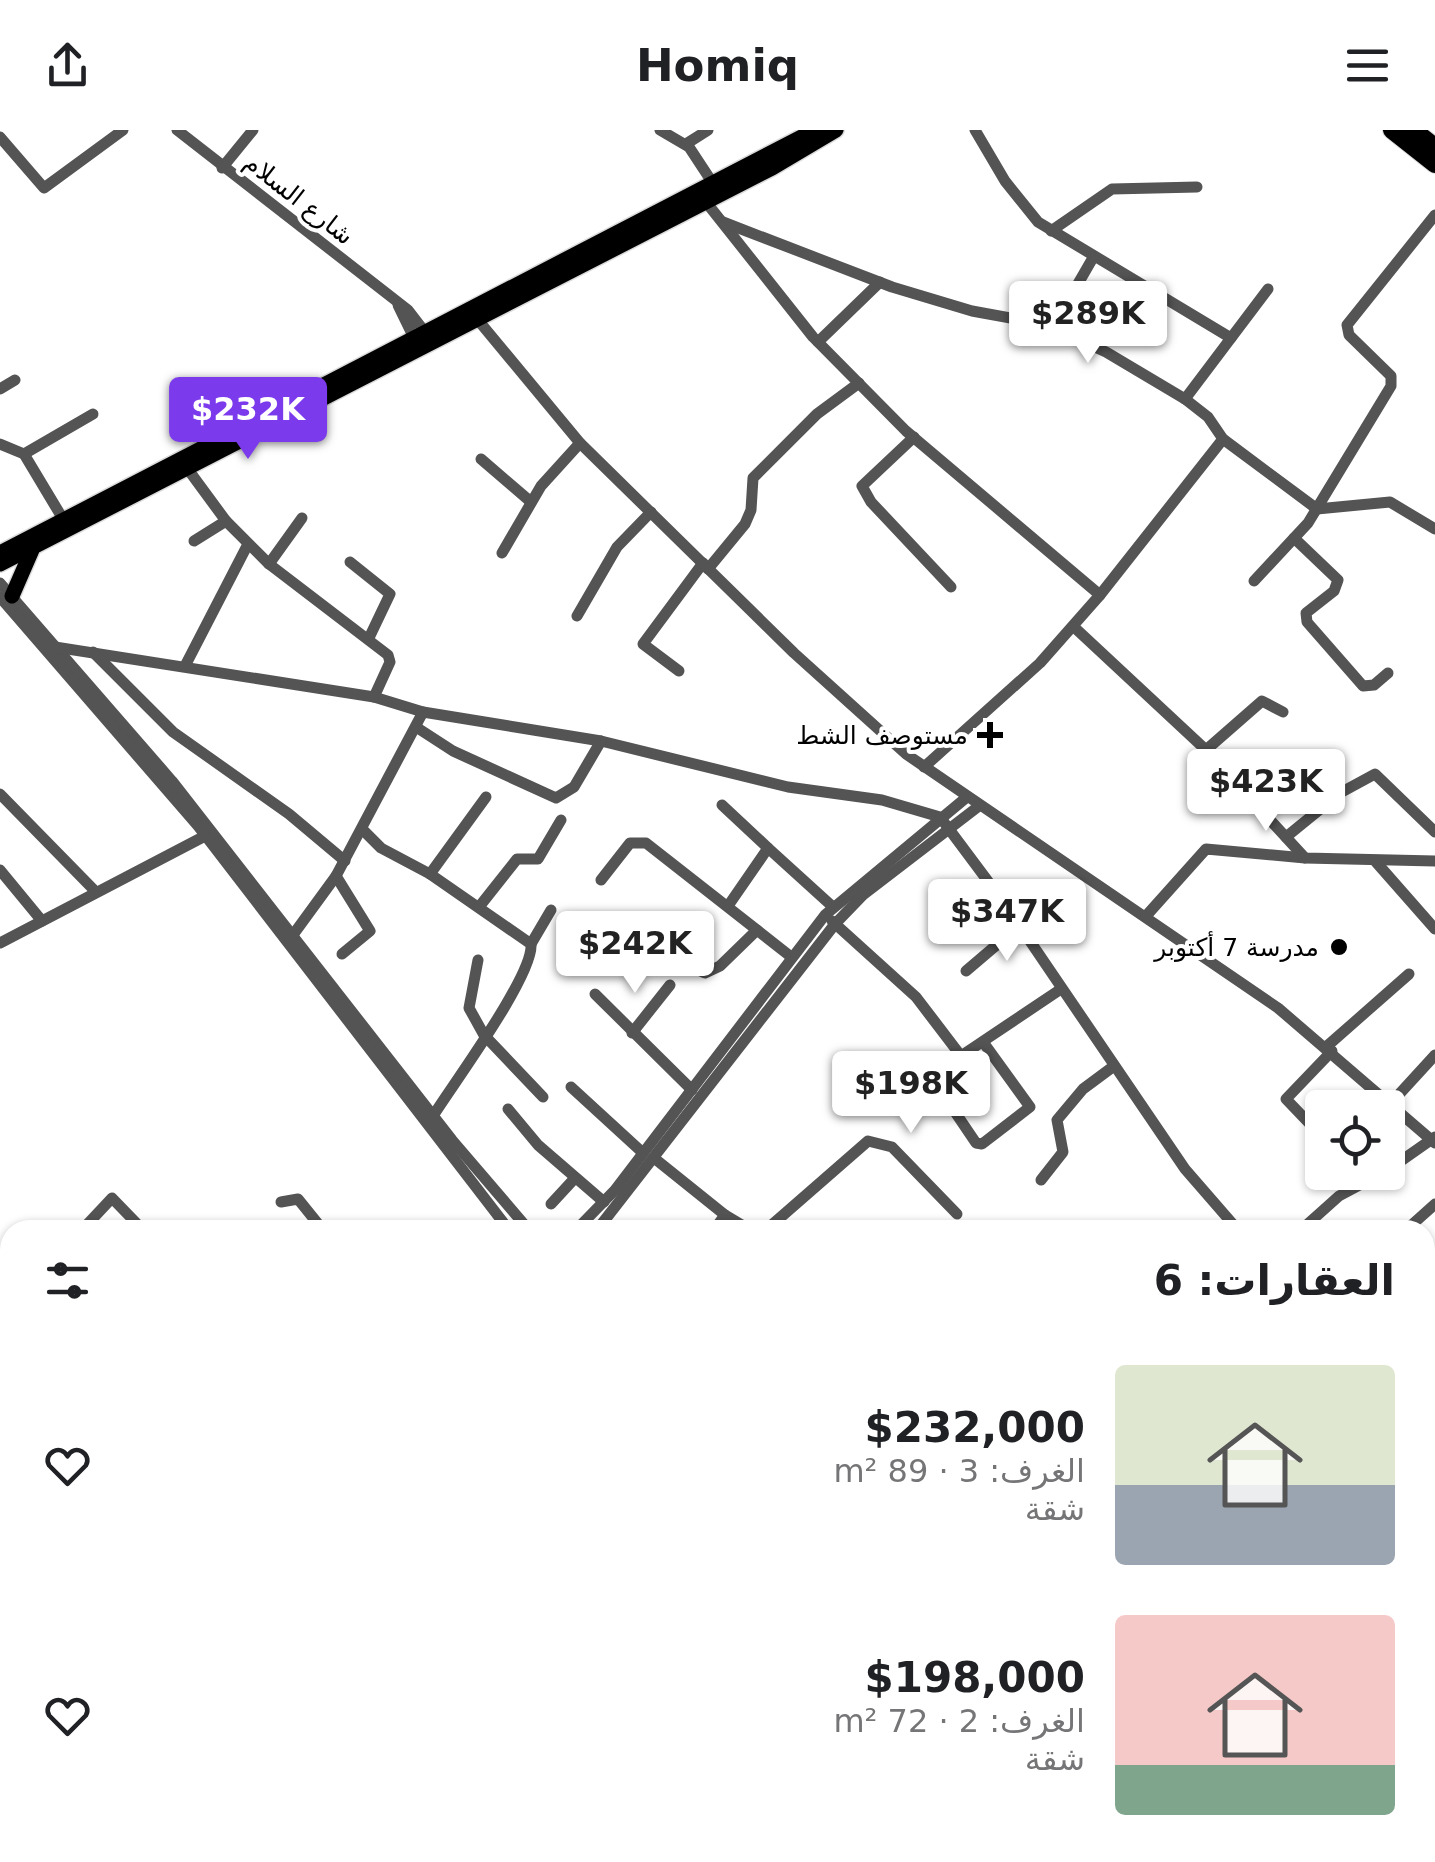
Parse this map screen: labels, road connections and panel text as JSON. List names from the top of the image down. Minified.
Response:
{"streets":{"street":["شارع السلام"]},"places":{"health":["مستوصف الشط"],"other":["مدرسة 7 أكتوبر"]},"page":{"header":"Homiq","price":["$289K","$232K","$423K","$347K","$242K","$198K"],"heading":"العقارات: 6","list":[{"name":"$232,000","note":"الغرف: 3 · 89 m² · شقة"},{"name":"$198,000","note":"الغرف: 2 · 72 m² · شقة"}]}}
